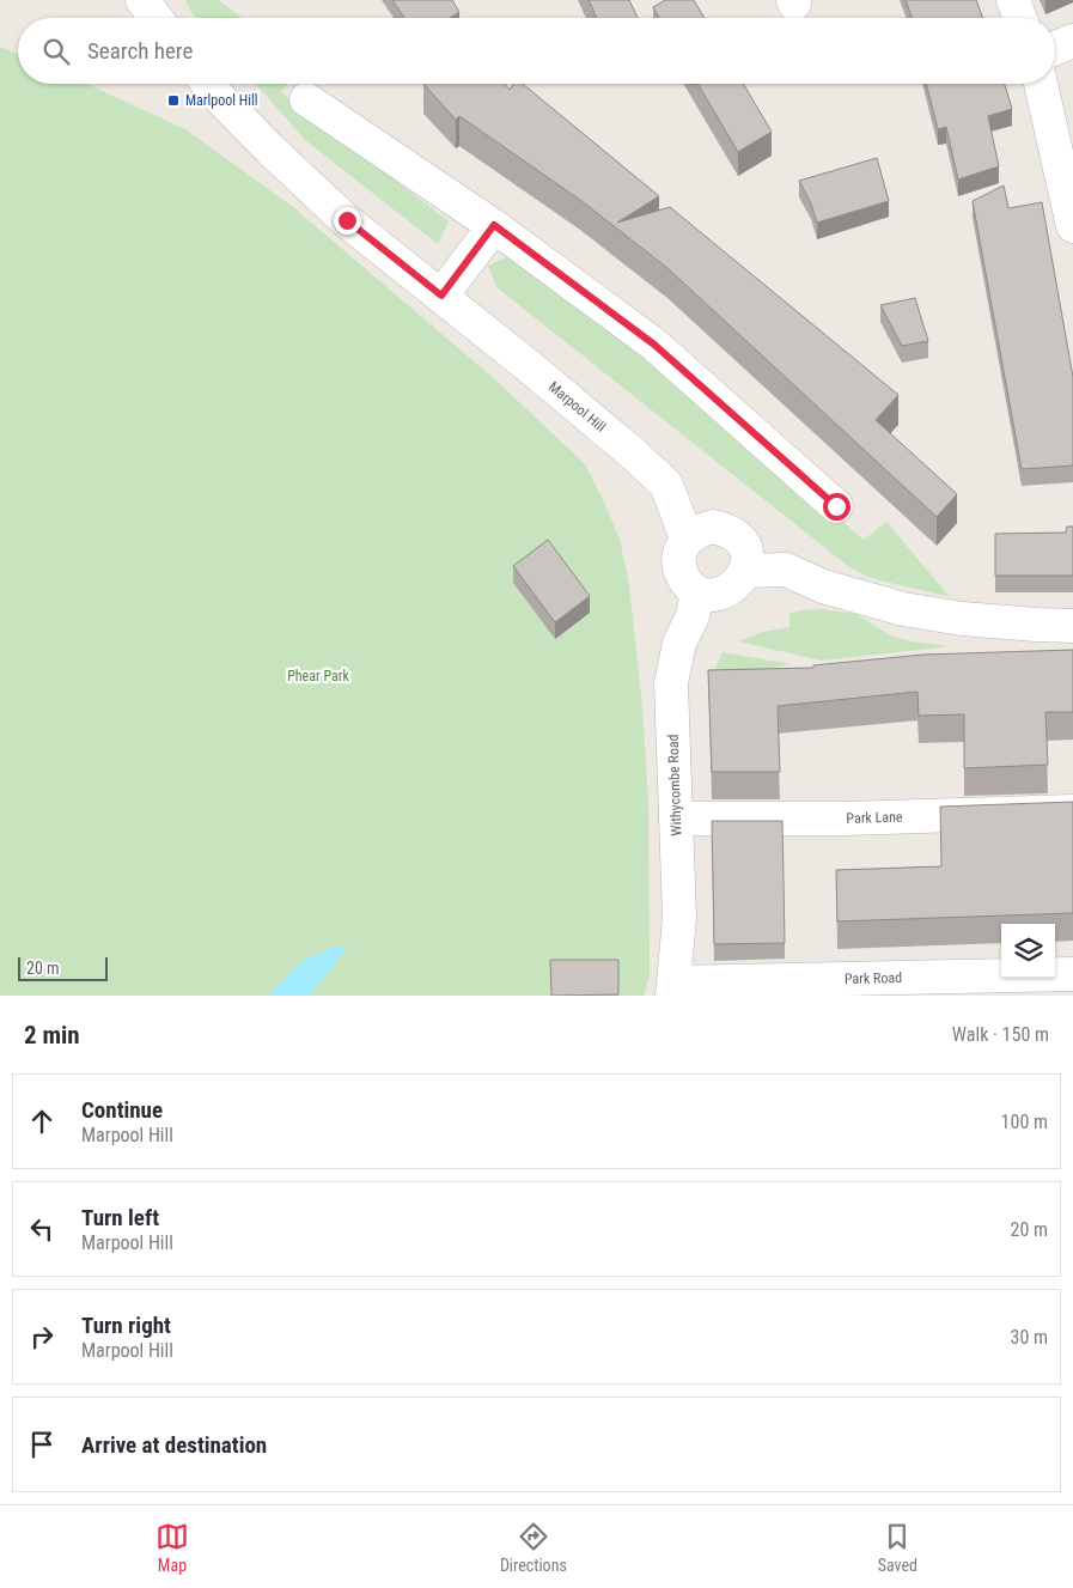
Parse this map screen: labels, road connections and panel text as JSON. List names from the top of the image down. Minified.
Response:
{"streets":{"street":["Marpool Hill","Withycombe Road","Park Lane","Park Road"]},"crossings":[["Marpool Hill","Withycombe Road"],["Withycombe Road","Park Lane"],["Withycombe Road","Park Road"]],"parks":["Phear Park"],"places":{"transit":["Marlpool Hill"]},"scale_bar":"20 m","page":{"search":"Search here","scale":"20 m","heading":["2 min","Walk · 150 m"],"list":[["Continue","Marpool Hill","100 m"],["Turn left","Marpool Hill","20 m"],["Turn right","Marpool Hill","30 m"],"Arrive at destination"],"nav":["Map","Directions","Saved"]}}
